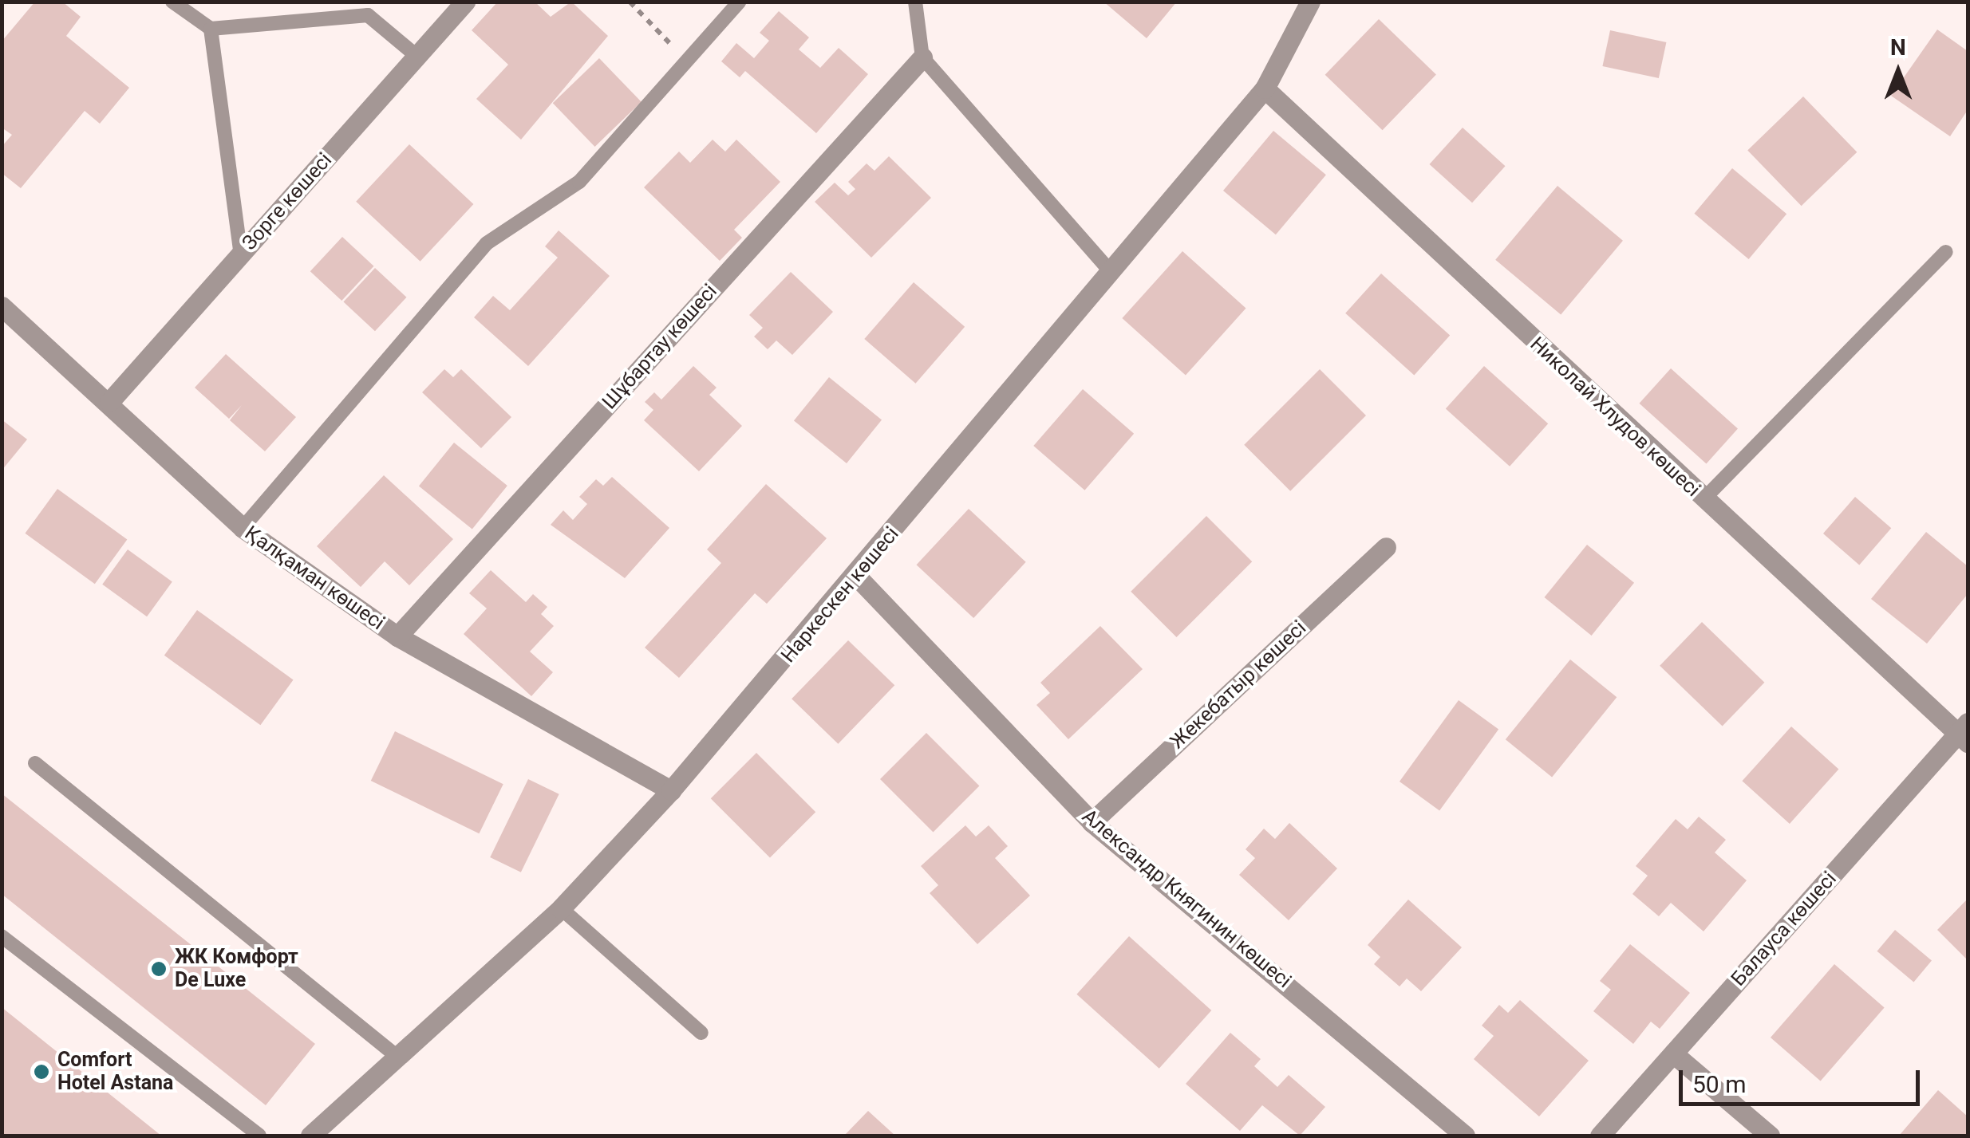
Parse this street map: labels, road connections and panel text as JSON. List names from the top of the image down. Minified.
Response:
{"streets":{"street":["Зорге көшесі","Шұбартау көшесі","Николай Хлудов көшесі","Қалқаман көшесі","Наркескен көшесі","Жекебатыр көшесі","Александр Княгинин көшесі","Балауса көшесі"]},"crossings":[["Зорге көшесі","Қалқаман көшесі"],["Шұбартау көшесі","Қалқаман көшесі"],["Николай Хлудов көшесі","Наркескен көшесі"],["Николай Хлудов көшесі","Балауса көшесі"],["Қалқаман көшесі","Наркескен көшесі"],["Наркескен көшесі","Александр Княгинин көшесі"],["Жекебатыр көшесі","Александр Княгинин көшесі"]],"places":["ЖК Комфорт De Luxe","Comfort Hotel Astana"],"scale_bar":"50 m","north":"top"}
